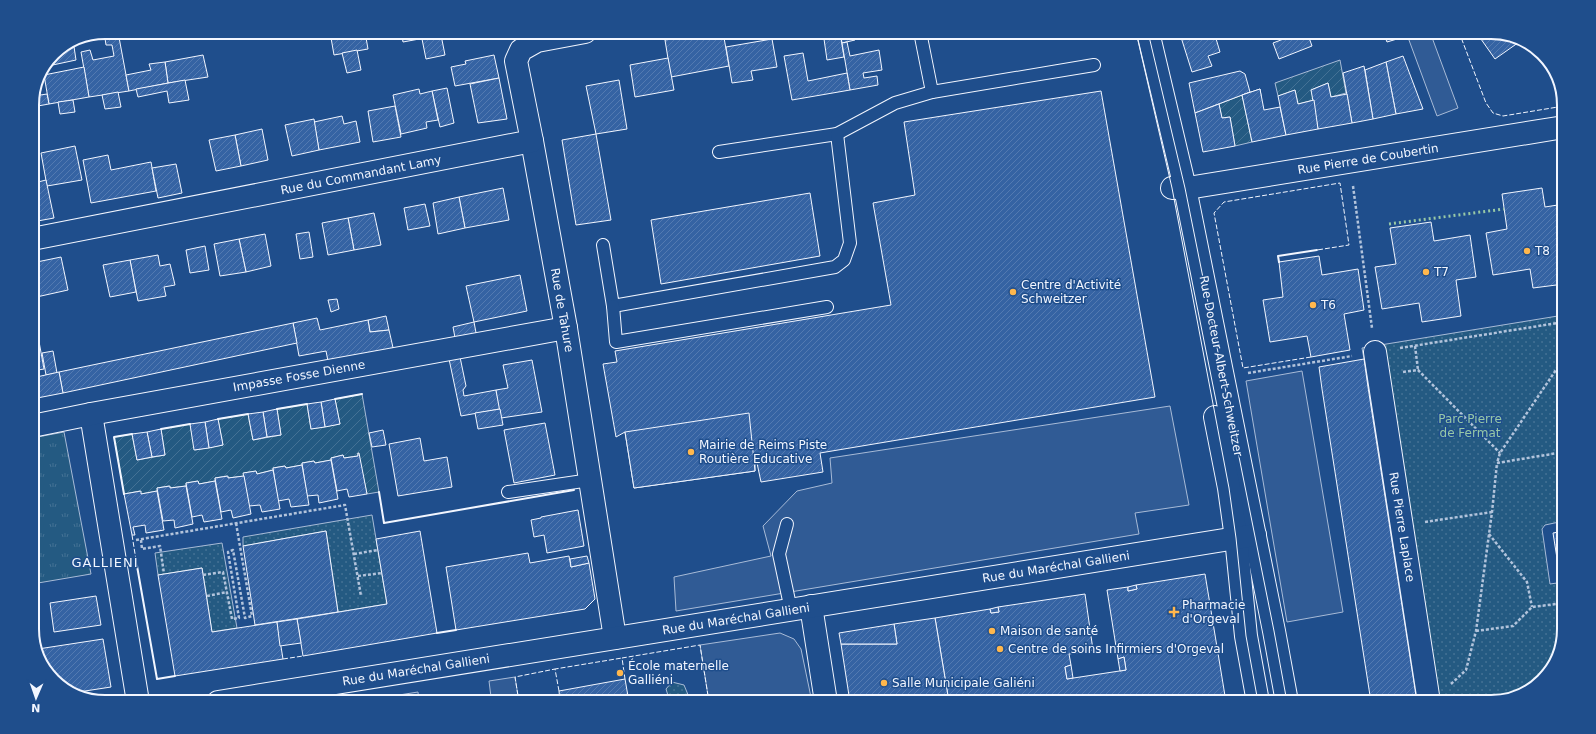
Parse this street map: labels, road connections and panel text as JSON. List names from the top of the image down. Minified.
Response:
{"streets":{"street":["Rue Pierre de Coubertin","Rue du Commandant Lamy","Rue de Tahure","Rue Docteur Albert Schweitzer","Impasse Fosse Dienne","Rue Pierre Laplace","Rue du Maréchal Gallieni"]},"crossings":[["Rue Pierre de Coubertin","Rue Docteur Albert Schweitzer"],["Rue du Commandant Lamy","Rue de Tahure"],["Rue de Tahure","Impasse Fosse Dienne"],["Rue de Tahure","Rue du Maréchal Gallieni"],["Rue Docteur Albert Schweitzer","Rue du Maréchal Gallieni"]],"districts":["GALLIENI"],"parks":["Parc Pierre de Fermat"],"places":{"other":["T8","T7","Centre d'Activité Schweitzer","T6","Mairie de Reims Piste Routière Educative","Maison de santé","Centre de soins Infirmiers d'Orgeval","École maternelle Galliéni","Salle Municipale Galiéni"],"health":["Pharmacie d'Orgeval"]},"north":"bottom"}
